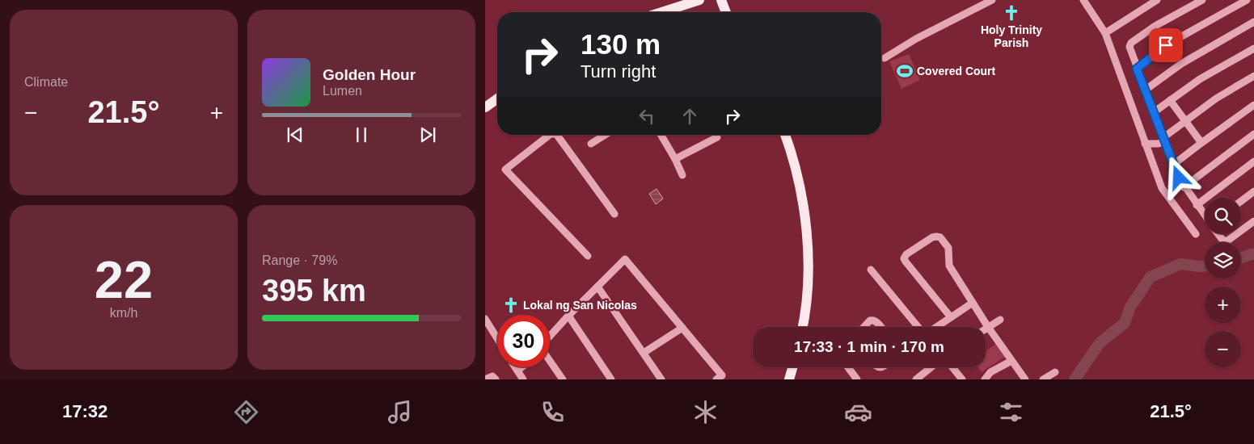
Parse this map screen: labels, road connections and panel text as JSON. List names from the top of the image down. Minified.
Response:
{"places":{"church":["Holy Trinity Parish","Lokal ng San Nicolas"],"sports":["Covered Court"]},"page":{"tile":["Climate",["22","km/h"],["Range · 79%","395 km"]],"turn":["130 m","Turn right"],"song":["Golden Hour","Lumen"],"heat":["−","21.5°","+"],"map_buttons":["+","−"],"limit":"30","trip":"17:33 · 1 min · 170 m","tabs":["17:32","21.5°"]}}
